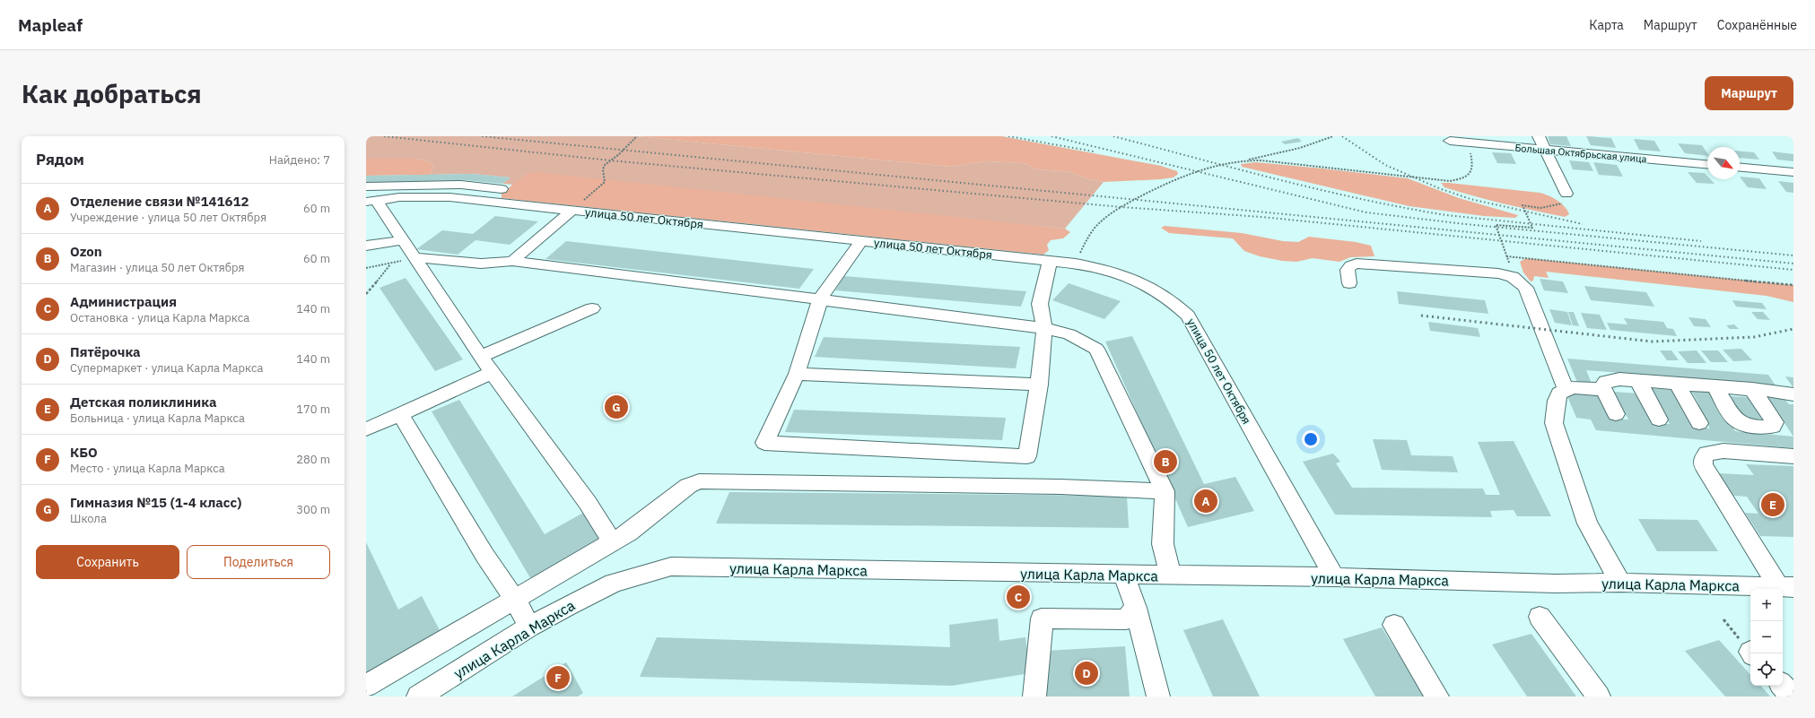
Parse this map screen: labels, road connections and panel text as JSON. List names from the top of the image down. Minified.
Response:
{"streets":{"street":["Большая Октябрьская улица","улица 50 лет Октября","улица Карла Маркса"]},"crossings":[["улица 50 лет Октября","улица Карла Маркса"]],"north":"bottom right","page":{"header":"Mapleaf","nav":["Карта","Маршрут","Сохранённые"],"buttons":["Маршрут",["Сохранить","Поделиться"]],"title":"Как добраться","heading":["Рядом","Найдено: 7"],"list":[{"mark":"A","name":"Отделение связи №141612","note":"Учреждение · улица 50 лет Октября","value":"60 m"},{"mark":"B","name":"Ozon","note":"Магазин · улица 50 лет Октября","value":"60 m"},{"mark":"C","name":"Администрация","note":"Остановка · улица Карла Маркса","value":"140 m"},{"mark":"D","name":"Пятёрочка","note":"Супермаркет · улица Карла Маркса","value":"140 m"},{"mark":"E","name":"Детская поликлиника","note":"Больница · улица Карла Маркса","value":"170 m"},{"mark":"F","name":"КБО","note":"Место · улица Карла Маркса","value":"280 m"},{"mark":"G","name":"Гимназия №15 (1-4 класс)","note":"Школа","value":"300 m"}],"pins":["G","B","A","E","C","D","F"],"map_buttons":["+","−"]}}
